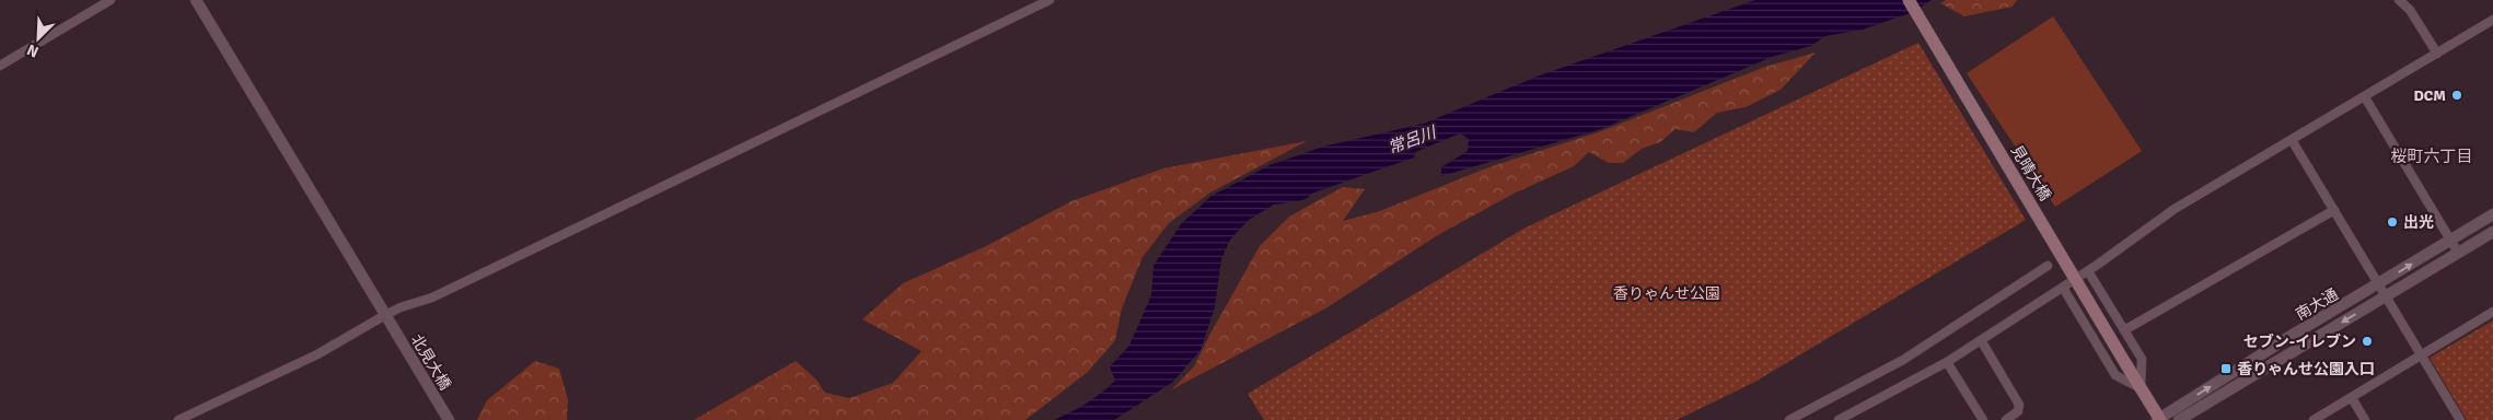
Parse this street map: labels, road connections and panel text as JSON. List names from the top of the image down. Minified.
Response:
{"streets":{"main road":["見晴大橋"],"street":["南大通","北見大橋"]},"crossings":[["見晴大橋","南大通"]],"districts":["桜町六丁目"],"water":["常呂川"],"parks":["香りゃんせ公園"],"places":{"other":["DCM","出光","セブン-イレブン"],"transit":["香りゃんせ公園入口"]},"north":"bottom left"}
